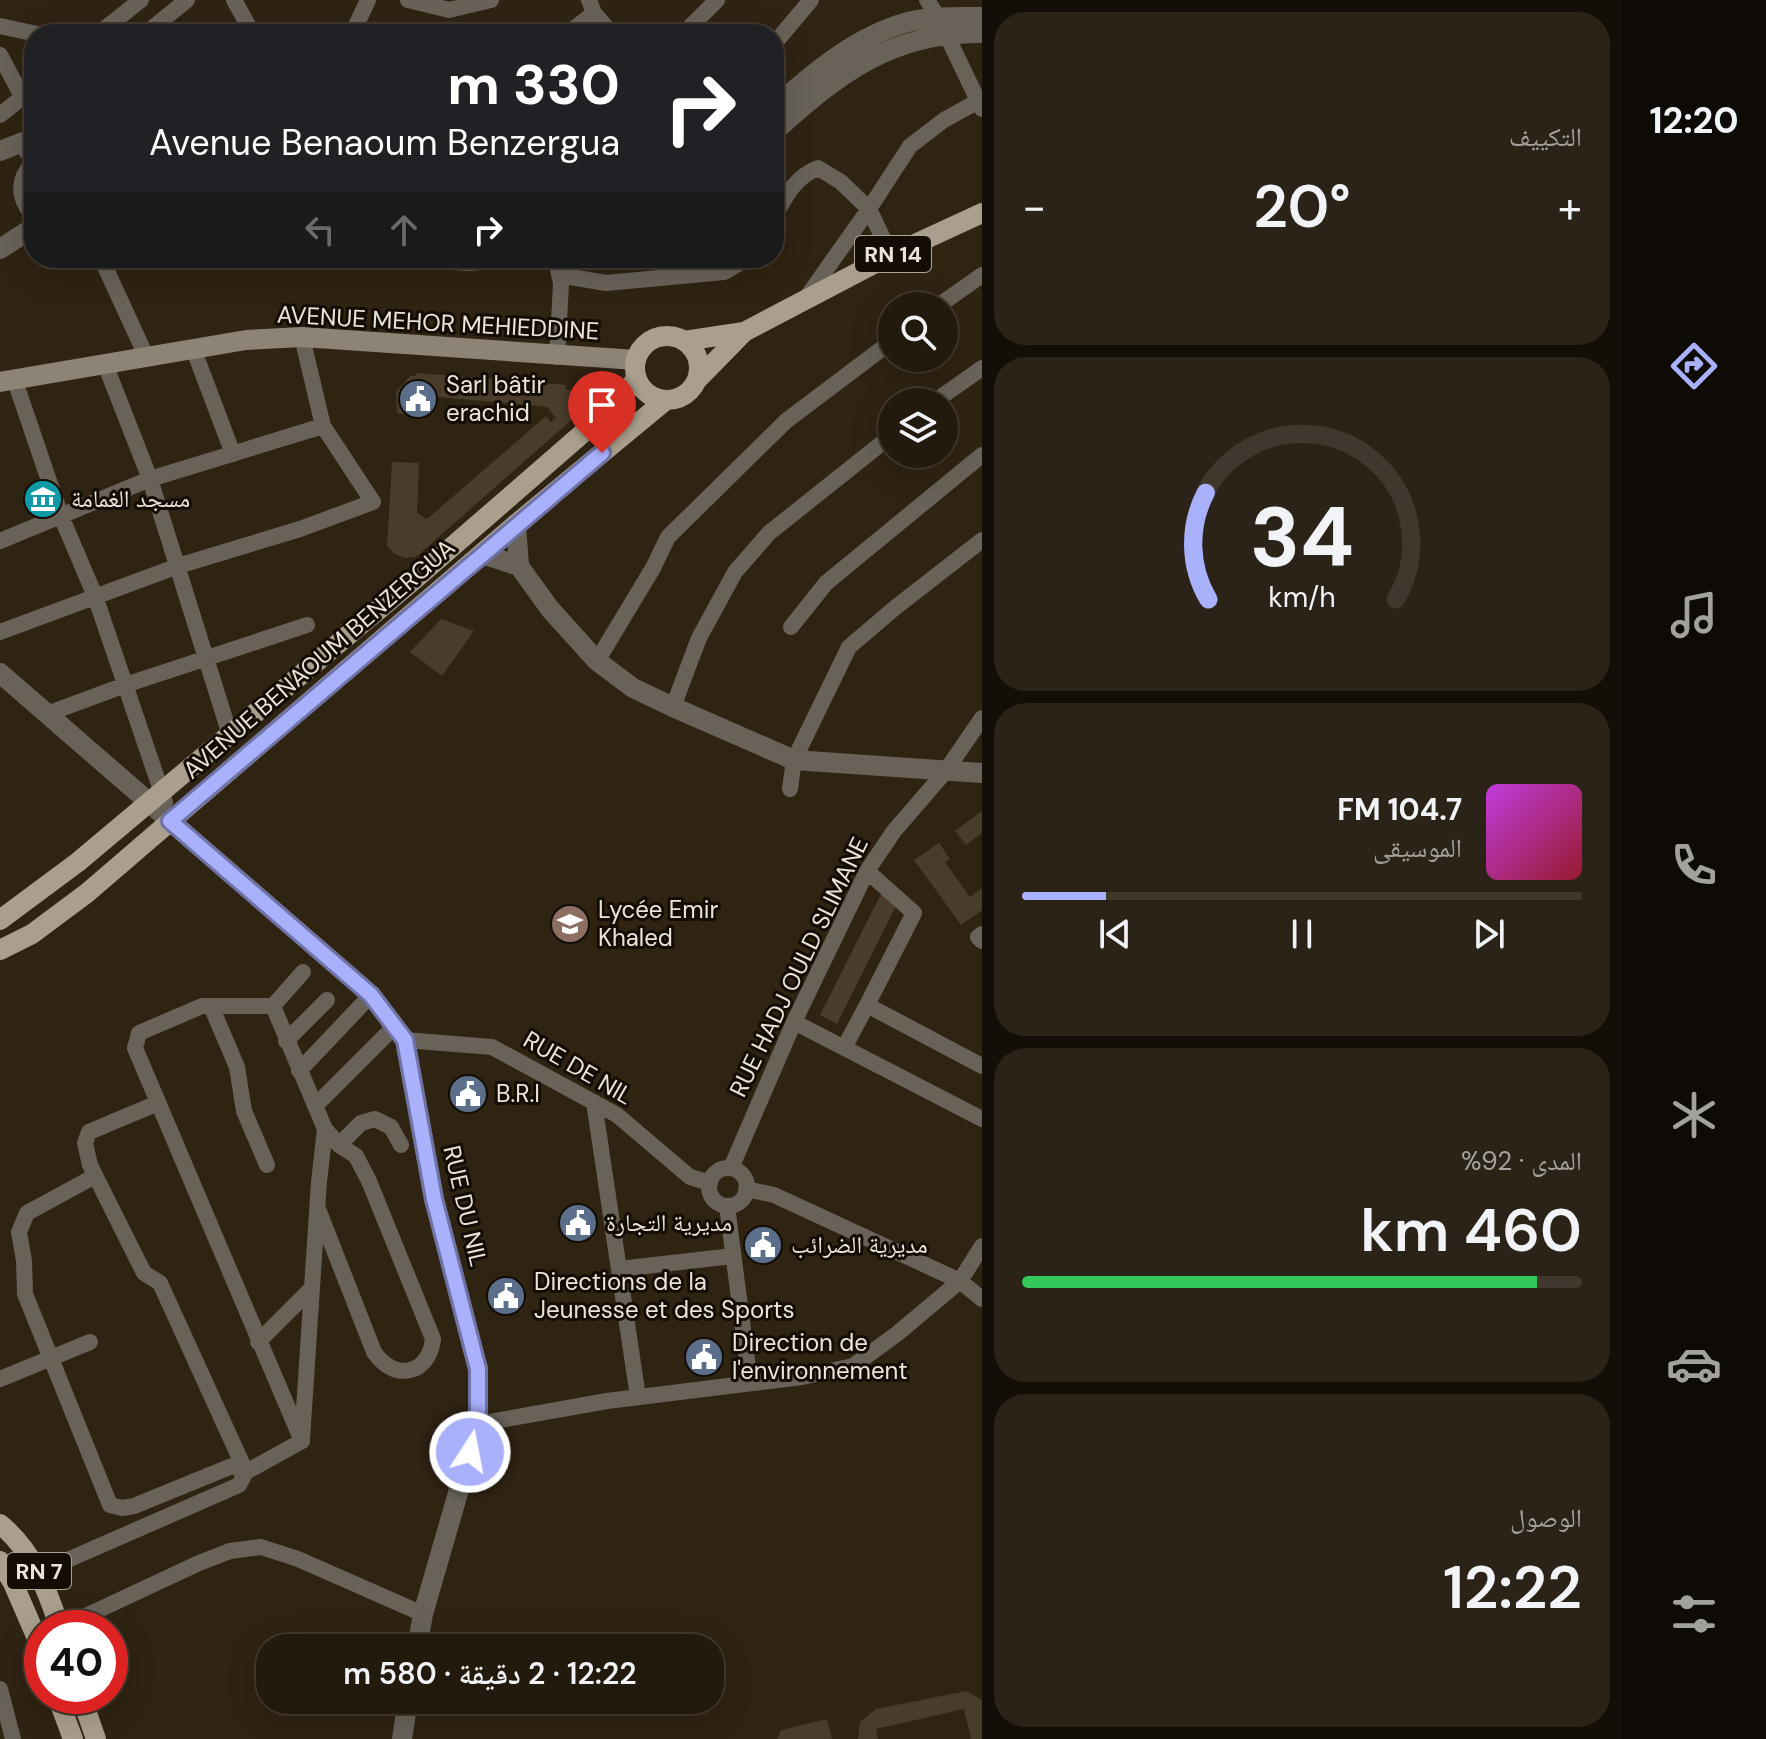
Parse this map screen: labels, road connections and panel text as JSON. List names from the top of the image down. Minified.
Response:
{"streets":{"main road":["RN 14","AVENUE MEHOR MEHIEDDINE","AVENUE BENAOUM BENZERGUA","RN 7"],"street":["RUE HADJ OULD SLIMANE","RUE DE NIL","RUE DU NIL"]},"crossings":[["RN 14","AVENUE MEHOR MEHIEDDINE"],["RN 14","AVENUE BENAOUM BENZERGUA"],["AVENUE MEHOR MEHIEDDINE","AVENUE BENAOUM BENZERGUA"],["AVENUE BENAOUM BENZERGUA","RUE DU NIL"],["RUE HADJ OULD SLIMANE","RUE DE NIL"],["RUE DE NIL","RUE DU NIL"]],"places":{"public building":["Sarl bâtir erachid","B.R.I","مديرية التجارة","مديرية الضرائب","Directions de la Jeunesse et des Sports","Direction de l'environnement"],"museum":["مسجد الغمامة"],"school or university":["Lycée Emir Khaled"]},"page":{"tabs":"12:20","tile":["التكييف",["المدى · 92%","460 km"],["الوصول","12:22"]],"turn":["330 m","Avenue Benaoum Benzergua"],"heat":["−","20°","+"],"song":["104.7 FM","الموسيقى"],"limit":"40","trip":"12:22 · 2 دقيقة · 580 m","gauge":["34","km/h"]}}
